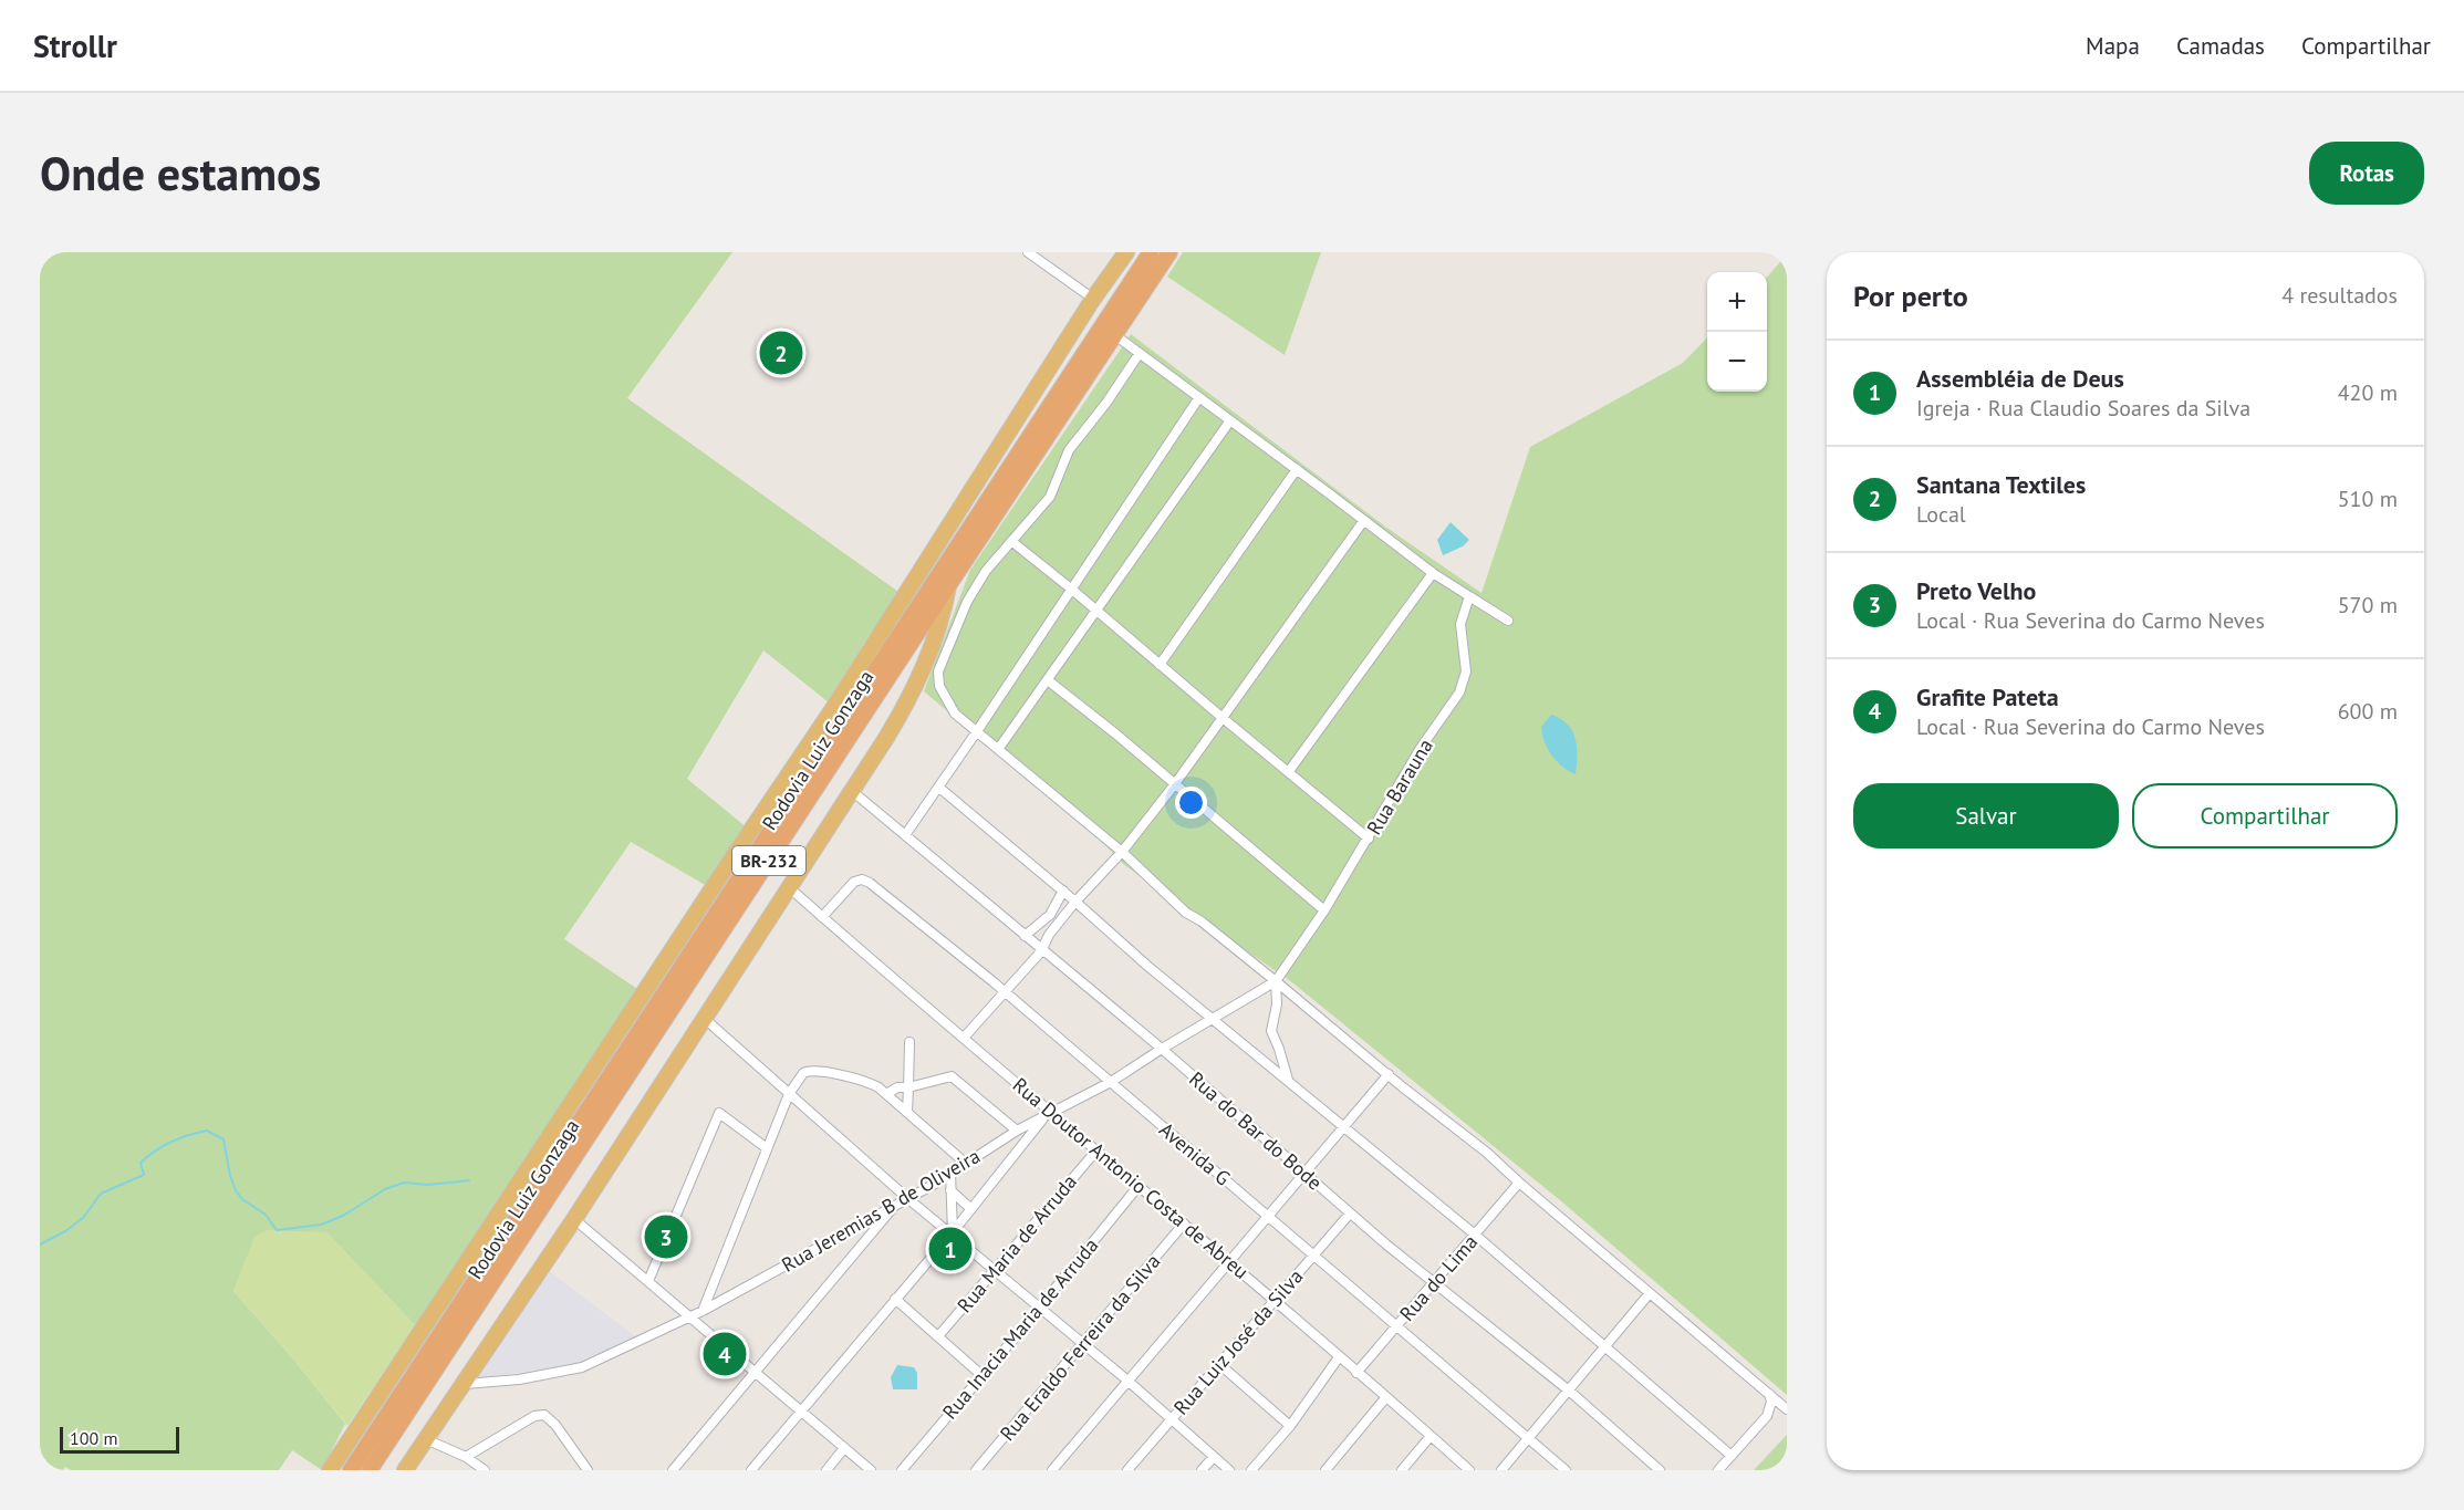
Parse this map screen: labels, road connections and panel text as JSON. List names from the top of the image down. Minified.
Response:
{"streets":{"highway":["Rodovia Luiz Gonzaga","BR-232"],"street":["Rua Barauna","Rua do Bar do Bode","Avenida G","Rua Doutor Antonio Costa de Abreu","Rua Jeremias B de Oliveira","Rua Maria de Arruda","Rua do Lima","Rua Inacia Maria de Arruda","Rua Luiz José da Silva","Rua Eraldo Ferreira da Silva"]},"crossings":[["Rua Barauna","Rua Jeremias B de Oliveira"],["BR-232","Rua do Bar do Bode"],["BR-232","Rua Doutor Antonio Costa de Abreu"],["BR-232","Rua Jeremias B de Oliveira"],["Rua do Bar do Bode","Rua Jeremias B de Oliveira"],["Rua do Bar do Bode","Rua do Lima"],["Rua do Bar do Bode","Rua Luiz José da Silva"],["Avenida G","Rua Doutor Antonio Costa de Abreu"],["Avenida G","Rua Jeremias B de Oliveira"],["Avenida G","Rua do Lima"],["Avenida G","Rua Luiz José da Silva"],["Rua Doutor Antonio Costa de Abreu","Rua Jeremias B de Oliveira"],["Rua Doutor Antonio Costa de Abreu","Rua Maria de Arruda"],["Rua Doutor Antonio Costa de Abreu","Rua do Lima"],["Rua Doutor Antonio Costa de Abreu","Rua Inacia Maria de Arruda"],["Rua Doutor Antonio Costa de Abreu","Rua Luiz José da Silva"],["Rua Doutor Antonio Costa de Abreu","Rua Eraldo Ferreira da Silva"]],"scale_bar":"100 m","page":{"header":"Strollr","nav":["Mapa","Camadas","Compartilhar"],"buttons":["Rotas",["Salvar","Compartilhar"]],"title":"Onde estamos","heading":["Por perto","4 resultados"],"map_buttons":["+","−"],"pins":["2","3","1","4"],"list":[{"mark":"1","name":"Assembléia de Deus","note":"Igreja · Rua Claudio Soares da Silva","value":"420 m"},{"mark":"2","name":"Santana Textiles","note":"Local","value":"510 m"},{"mark":"3","name":"Preto Velho","note":"Local · Rua Severina do Carmo Neves","value":"570 m"},{"mark":"4","name":"Grafite Pateta","note":"Local · Rua Severina do Carmo Neves","value":"600 m"}],"scale":"100 m"}}
